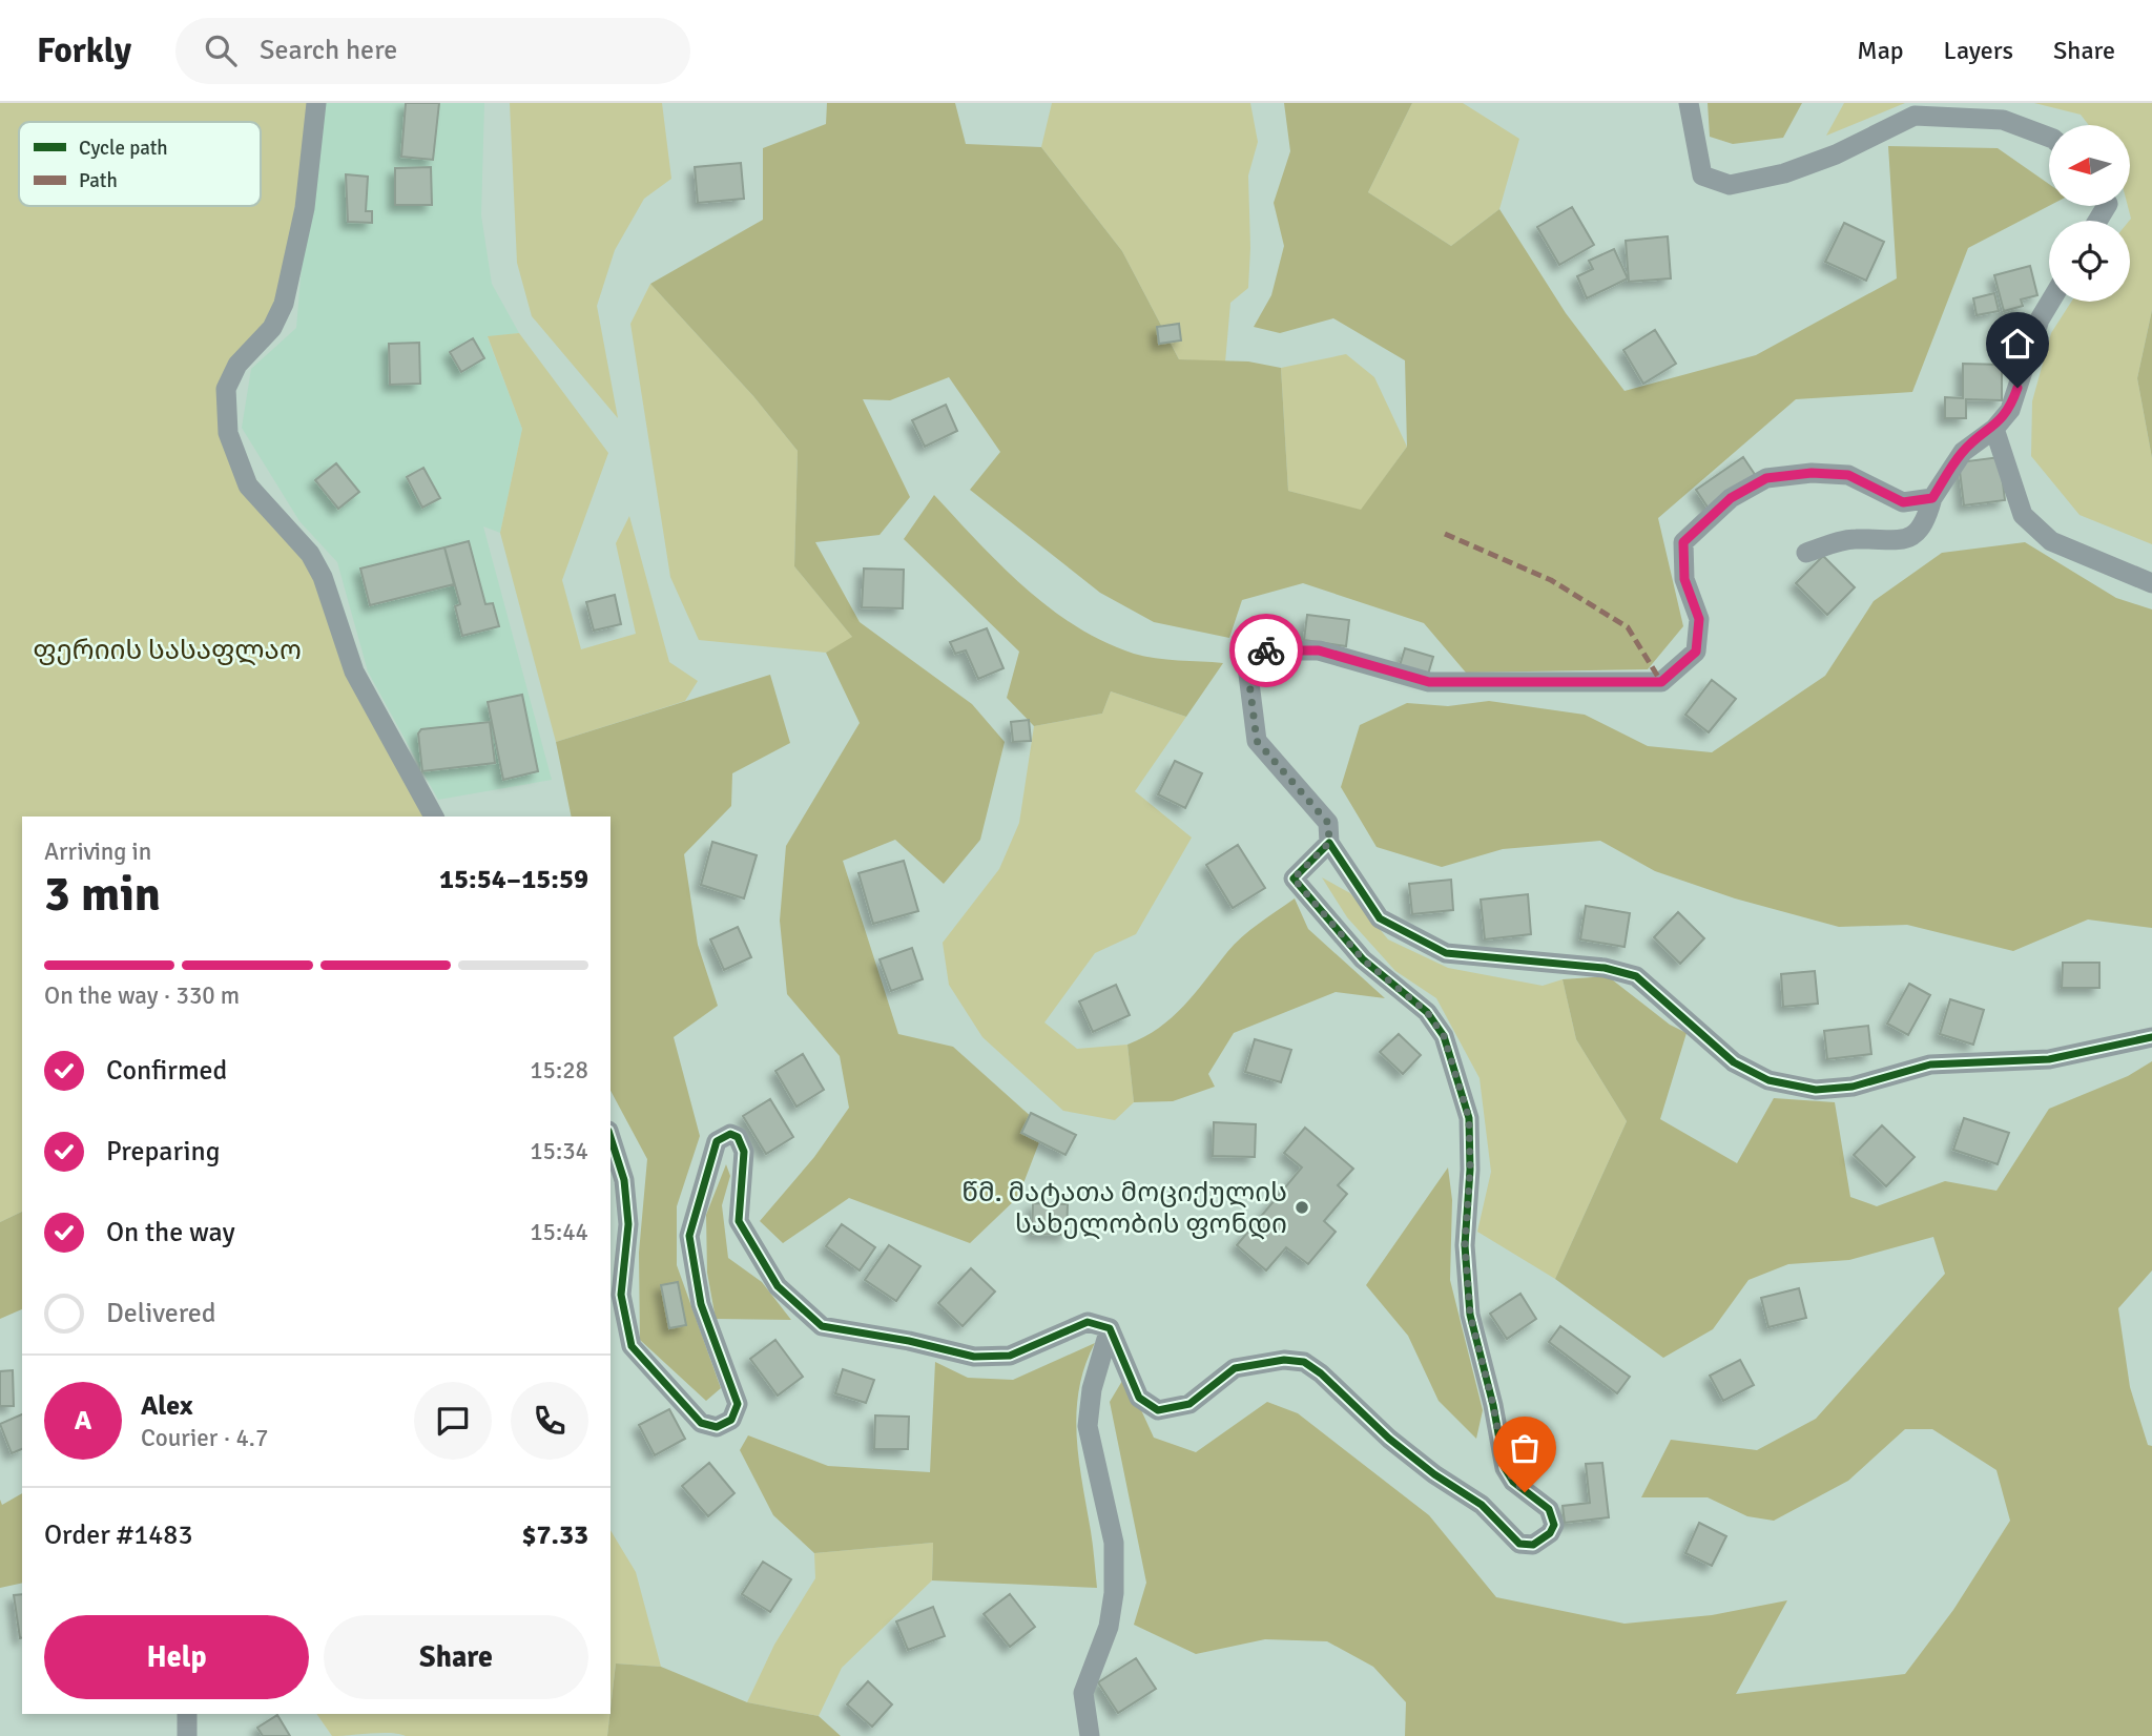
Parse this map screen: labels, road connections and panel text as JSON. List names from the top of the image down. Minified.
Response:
{"parks":["ფერიის სასაფლაო"],"places":["წმ. მატათა მოციქულის სახელობის ფონდი"],"legend":["Cycle path","Path"],"north":"left","page":{"header":"Forkly","search":"Search here","nav":["Map","Layers","Share"],"heading":["3 min","Arriving in","15:54–15:59"],"panel":["Alex","Courier · 4.7","Order #1483","$7.33"],"bar":"On the way · 330 m","list":[["Confirmed","15:28"],["Preparing","15:34"],["On the way","15:44"],"Delivered"],"round":"A","buttons":["Help","Share"]}}
